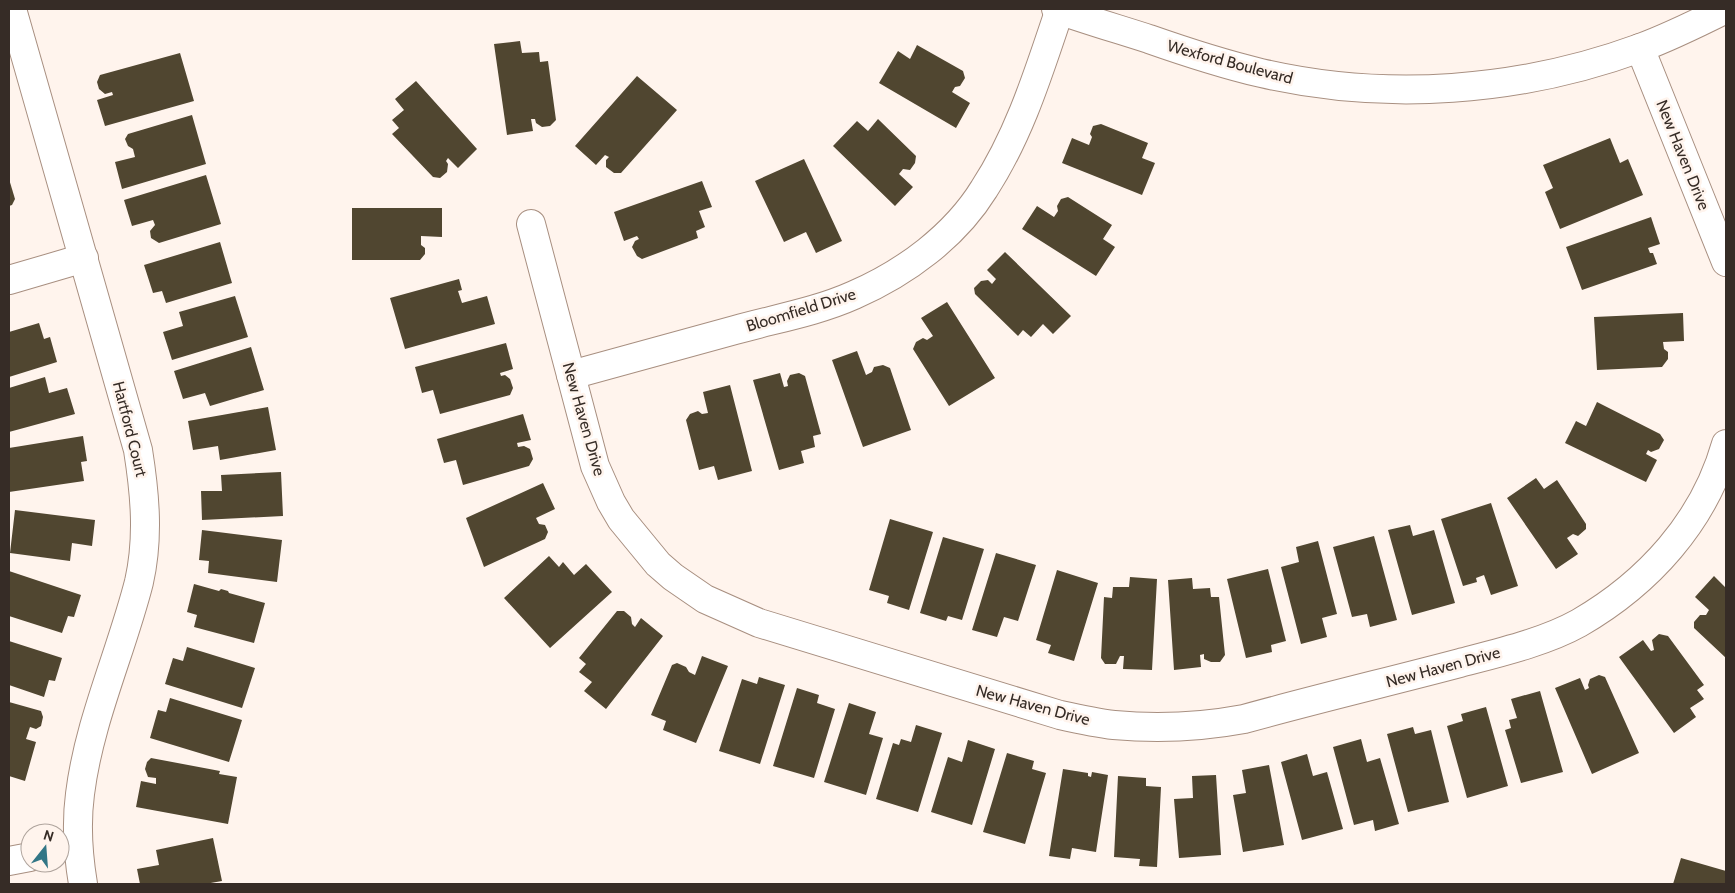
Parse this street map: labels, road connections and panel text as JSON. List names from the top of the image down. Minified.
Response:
{"streets":{"street":["Wexford Boulevard","New Haven Drive","Bloomfield Drive","Hartford Court"]},"crossings":[["Wexford Boulevard","New Haven Drive"],["Wexford Boulevard","Bloomfield Drive"],["New Haven Drive","Bloomfield Drive"]],"north":"top"}
